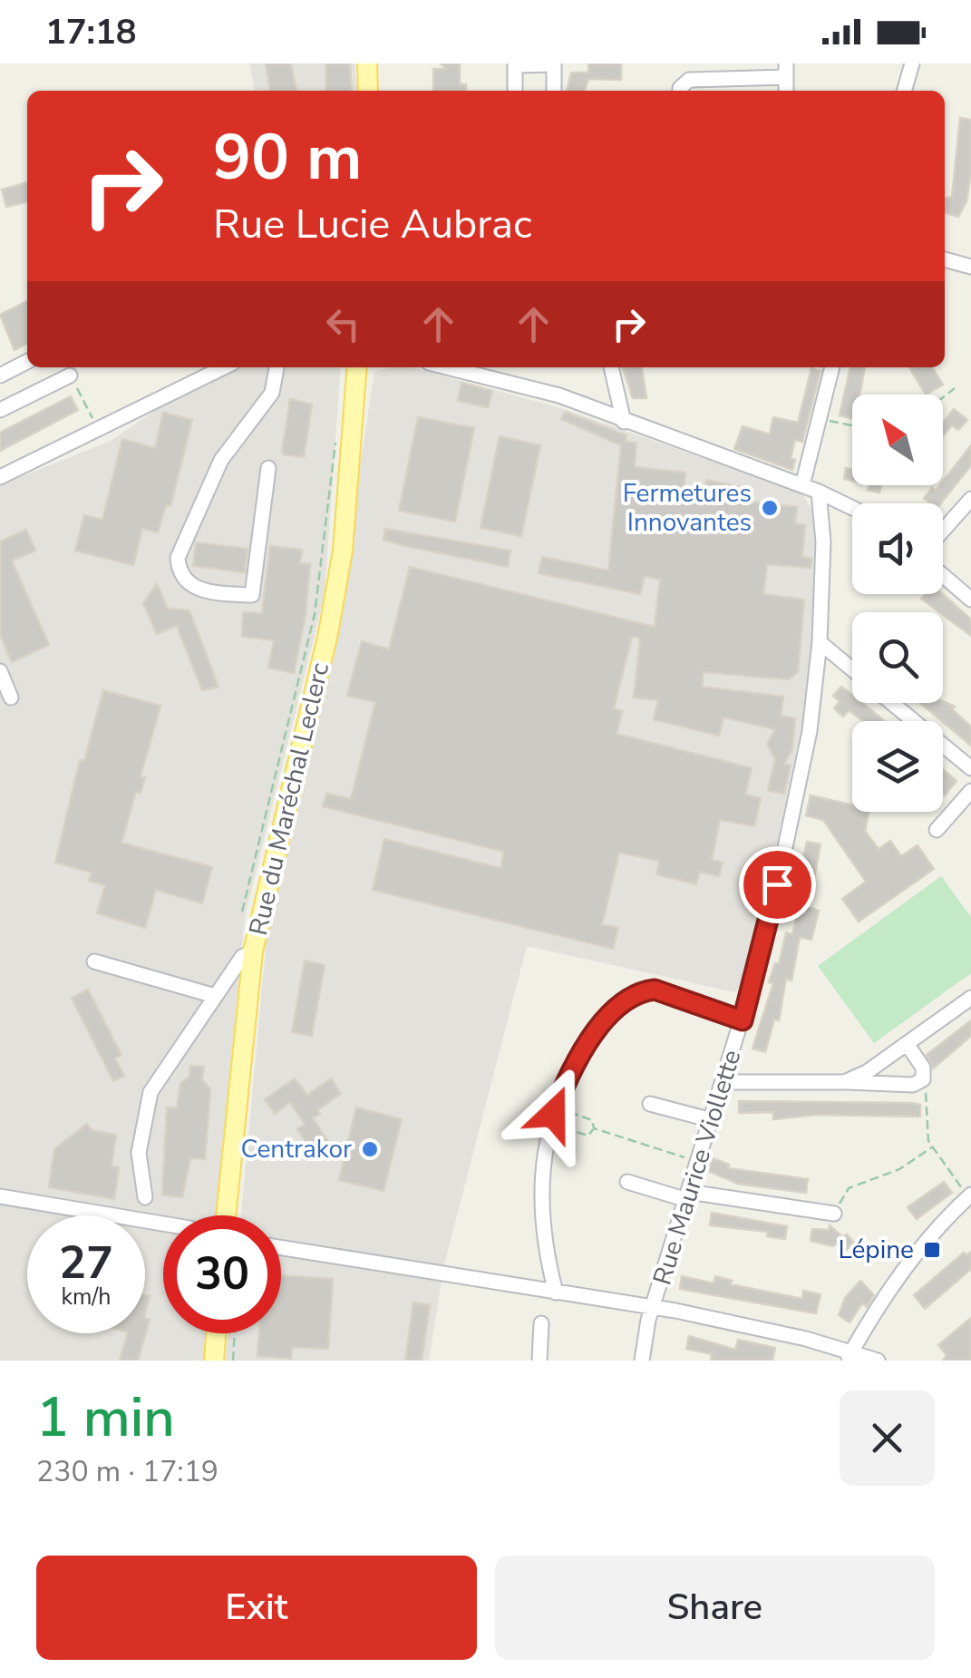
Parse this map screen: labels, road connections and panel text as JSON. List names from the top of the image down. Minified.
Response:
{"streets":{"main road":["Rue du Maréchal Leclerc"],"street":["Rue Maurice Viollette"]},"places":{"other":["Fermetures Innovantes","Centrakor"],"transit":["Lépine"]},"north":"top left","page":{"status":"17:18","turn":["90 m","Rue Lucie Aubrac"],"speed":"27 km/h","limit":"30","heading":["1 min","230 m · 17:19"],"buttons":["Exit","Share"]}}
